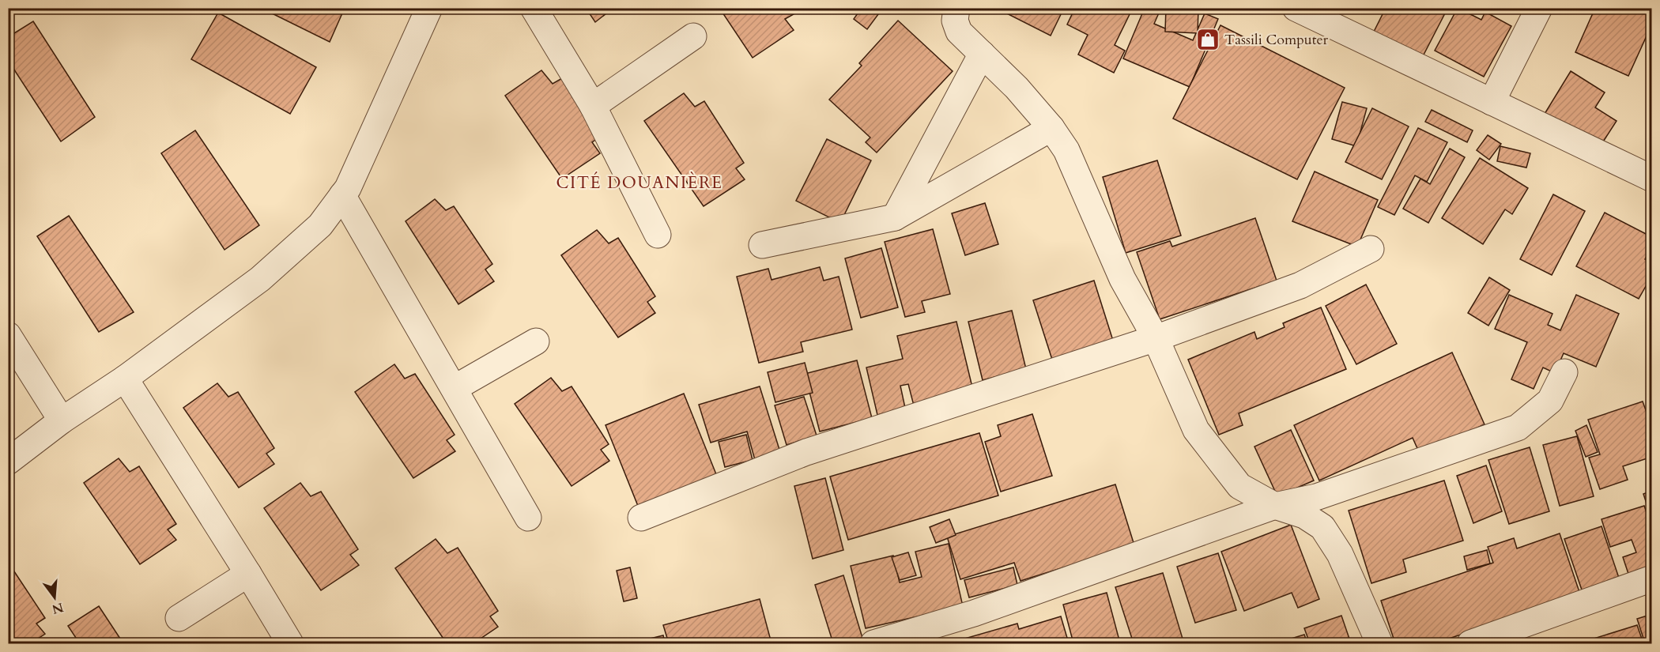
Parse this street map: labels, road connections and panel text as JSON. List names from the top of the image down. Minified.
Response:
{"districts":["CITÉ DOUANIÈRE"],"places":{"shop":["Tassili Computer"]},"north":"bottom"}
